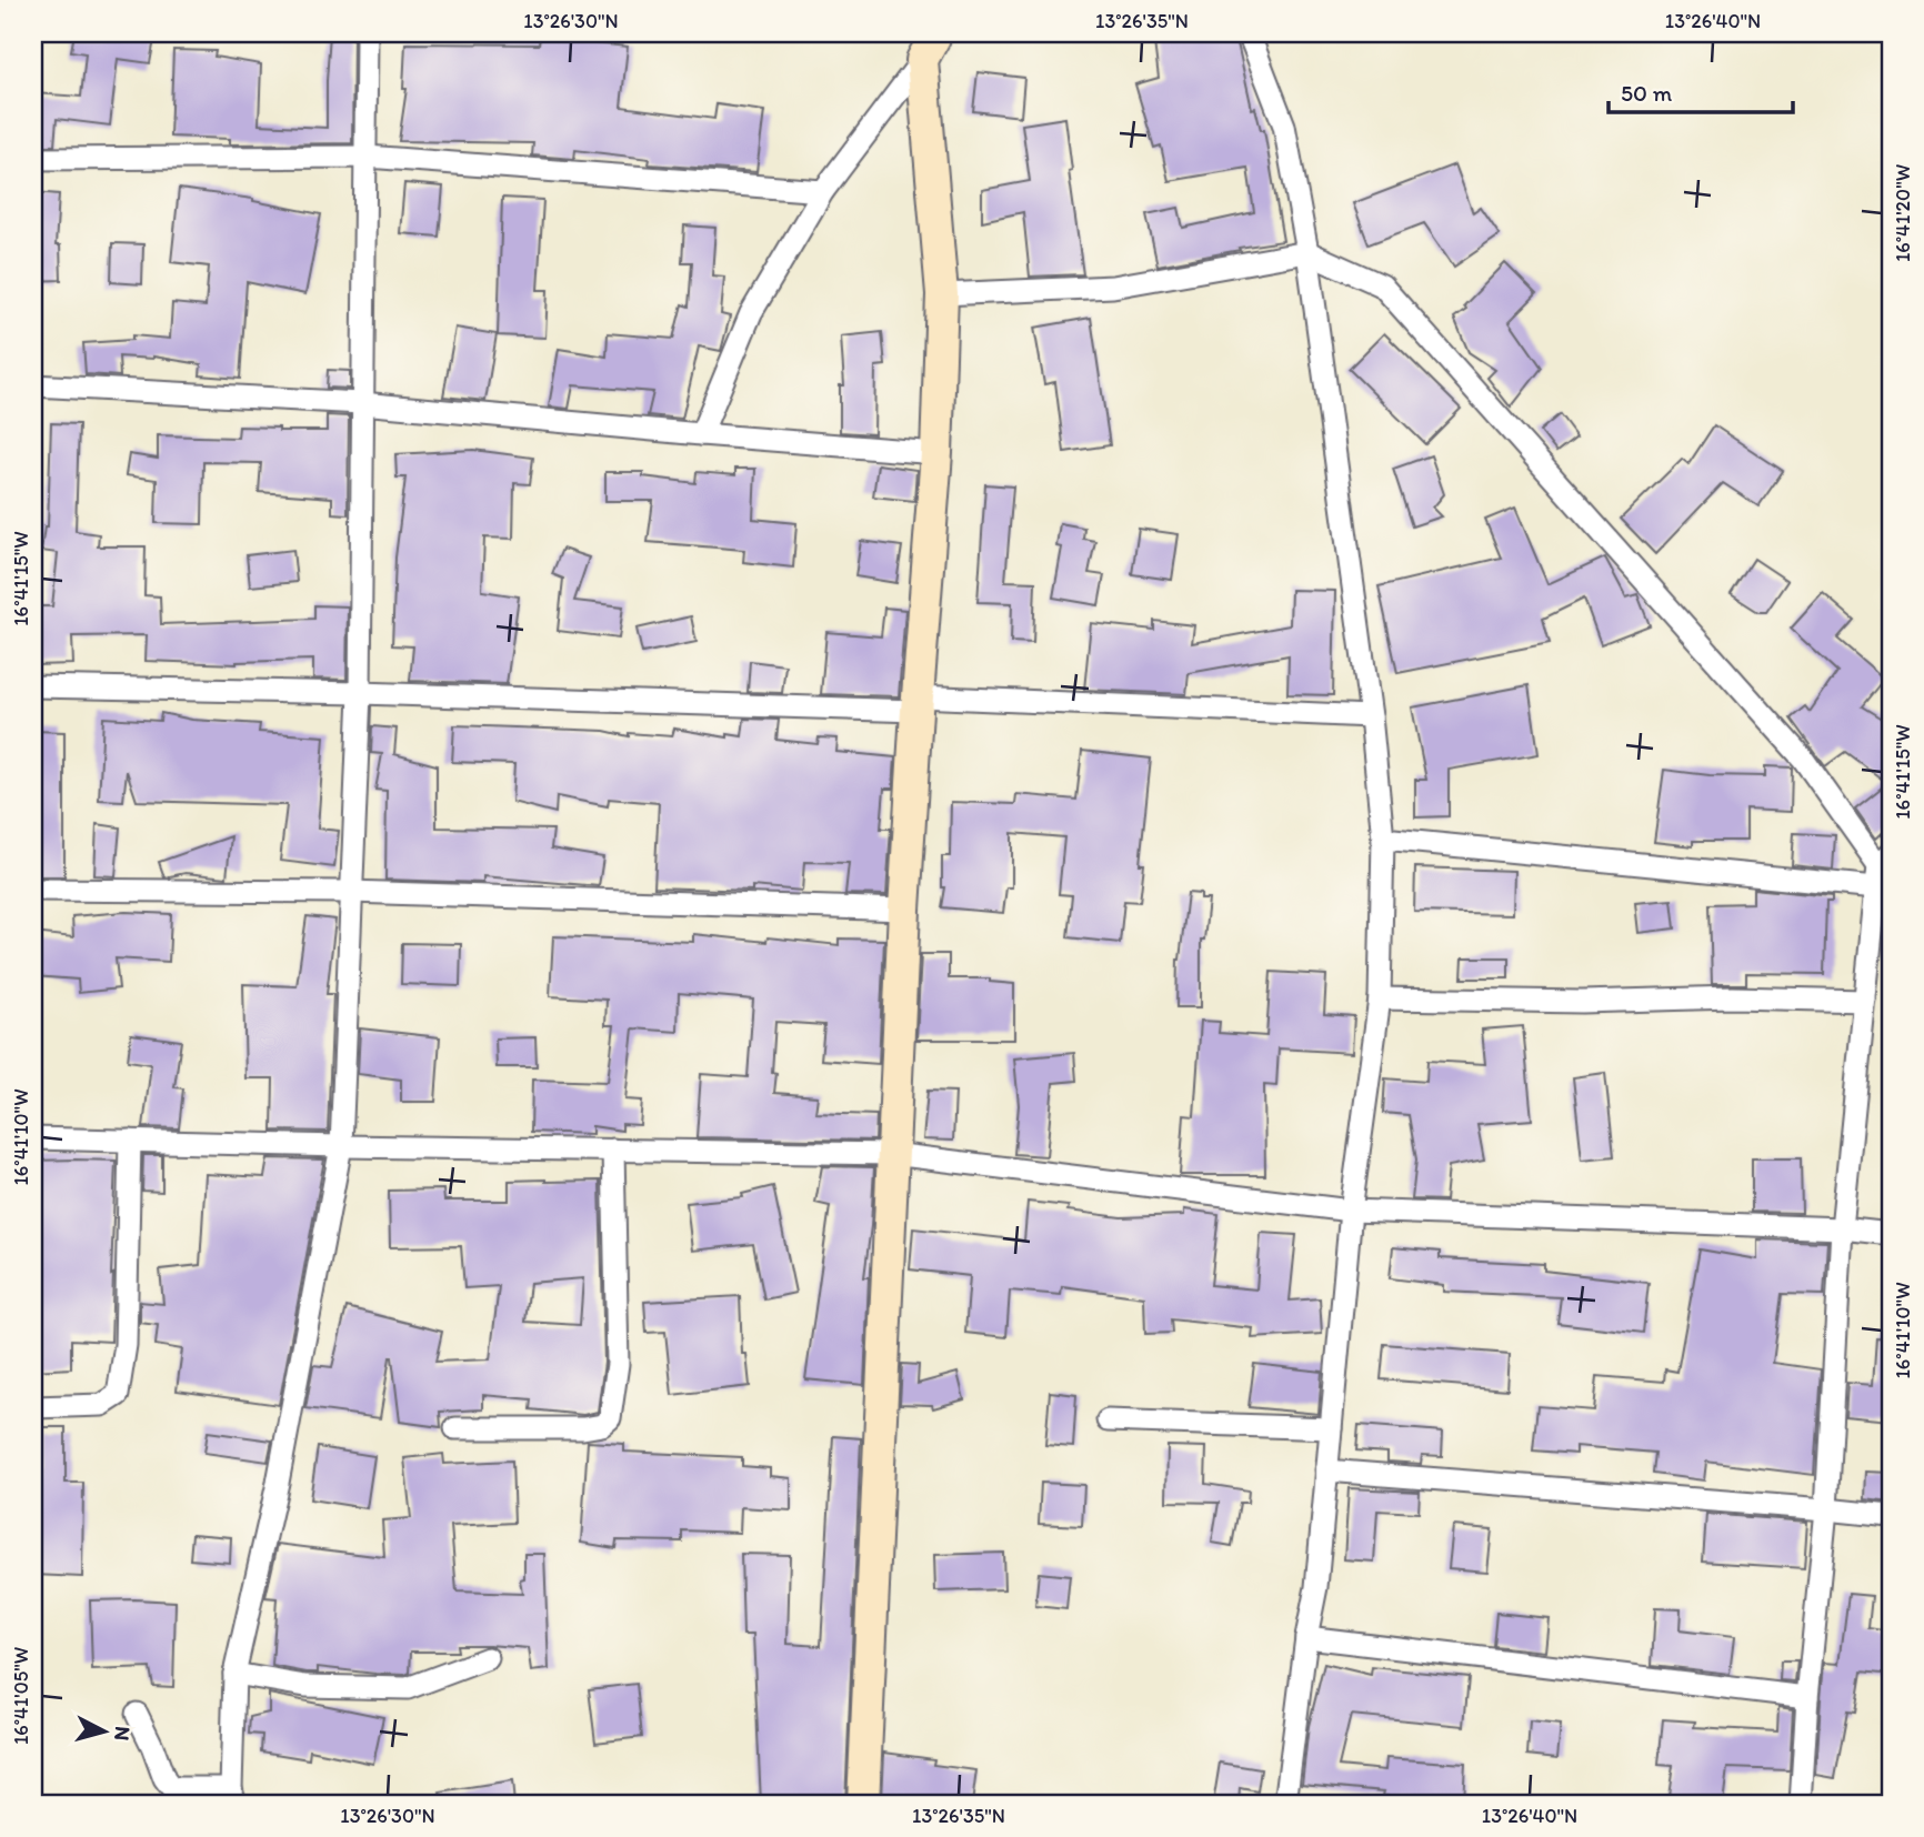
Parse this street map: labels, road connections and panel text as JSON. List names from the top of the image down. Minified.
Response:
{"scale_bar":"50 m","north":"right","coordinates":["13°26'30\"N","13°26'35\"N","13°26'40\"N","16°41'20\"W","16°41'15\"W","16°41'10\"W","16°41'05\"W"]}
